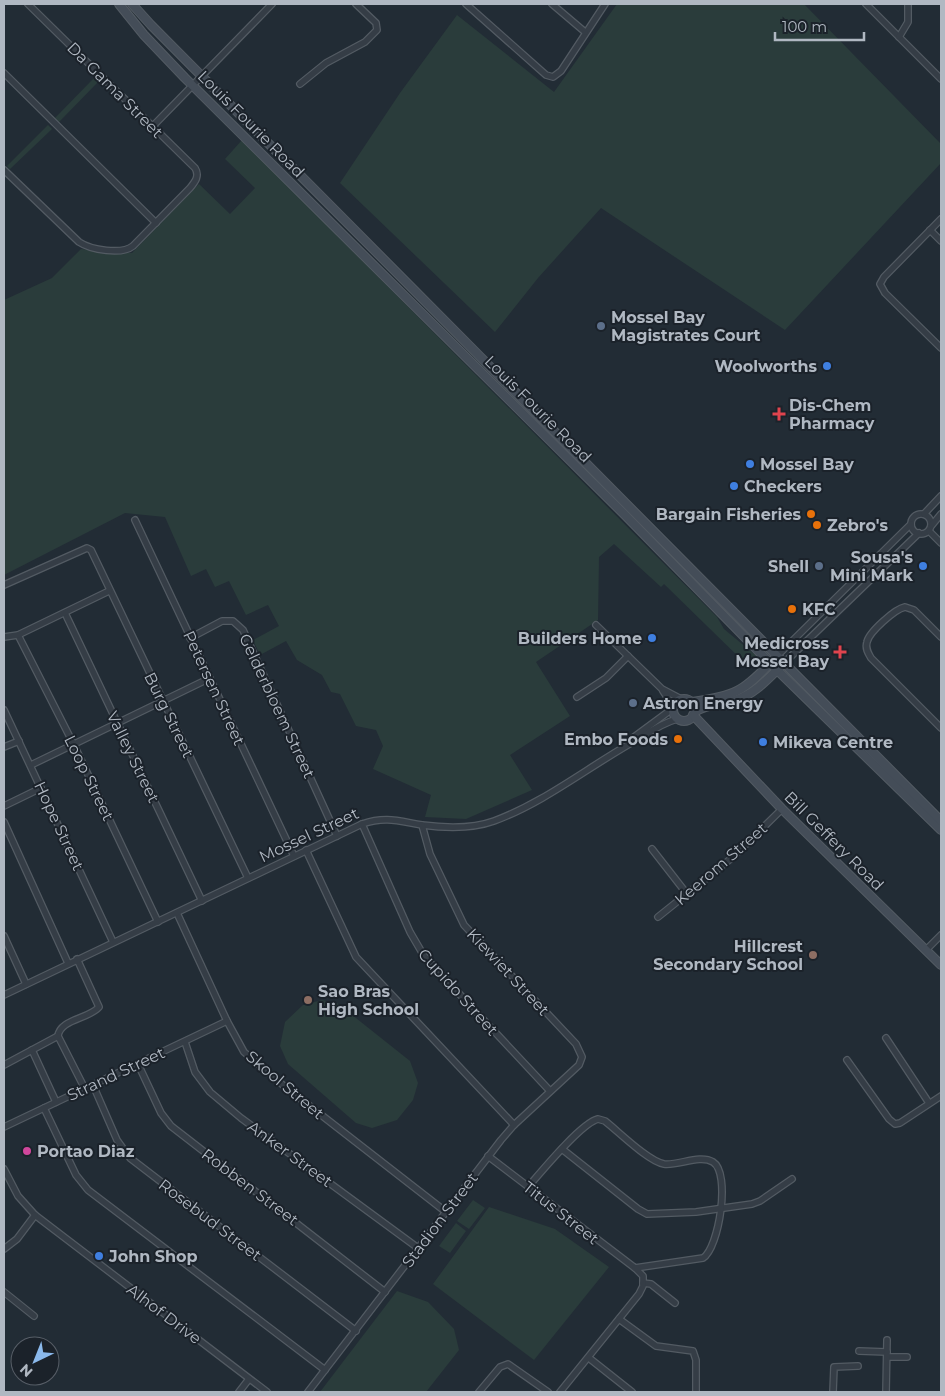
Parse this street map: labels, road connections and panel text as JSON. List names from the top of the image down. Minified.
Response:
{"streets":{"main road":["Louis Fourie Road","Bill Geffery Road"],"street":["Da Gama Street","Petersen Street","Gelderbloem Street","Burg Street","Valley Street","Loop Street","Hope Street","Mossel Street","Keerom Street","Kiewiet Street","Cupido Street","Strand Street","Skool Street","Anker Street","Robben Street","Titus Street","Rosebud Street","Stadion Street","Alhof Drive"]},"crossings":[["Petersen Street","Gelderbloem Street"],["Petersen Street","Mossel Street"],["Gelderbloem Street","Mossel Street"],["Burg Street","Mossel Street"],["Valley Street","Mossel Street"],["Loop Street","Mossel Street"],["Hope Street","Mossel Street"],["Mossel Street","Kiewiet Street"],["Mossel Street","Cupido Street"],["Mossel Street","Skool Street"],["Bill Geffery Road","Keerom Street"],["Kiewiet Street","Stadion Street"],["Cupido Street","Stadion Street"],["Strand Street","Skool Street"],["Strand Street","Anker Street"],["Strand Street","Robben Street"],["Strand Street","Rosebud Street"],["Skool Street","Stadion Street"],["Anker Street","Stadion Street"],["Robben Street","Stadion Street"],["Titus Street","Stadion Street"],["Rosebud Street","Stadion Street"]],"places":{"other":["Mossel Bay Magistrates Court","Woolworths","Mossel Bay","Checkers","Bargain Fisheries","Zebro's","Shell","Sousa's Mini Mark","KFC","Builders Home","Astron Energy","Embo Foods","Mikeva Centre","Hillcrest Secondary School","Sao Bras High School","Portao Diaz","John Shop"],"health":["Dis-Chem Pharmacy","Medicross Mossel Bay"]},"scale_bar":"100 m","north":"bottom left"}
